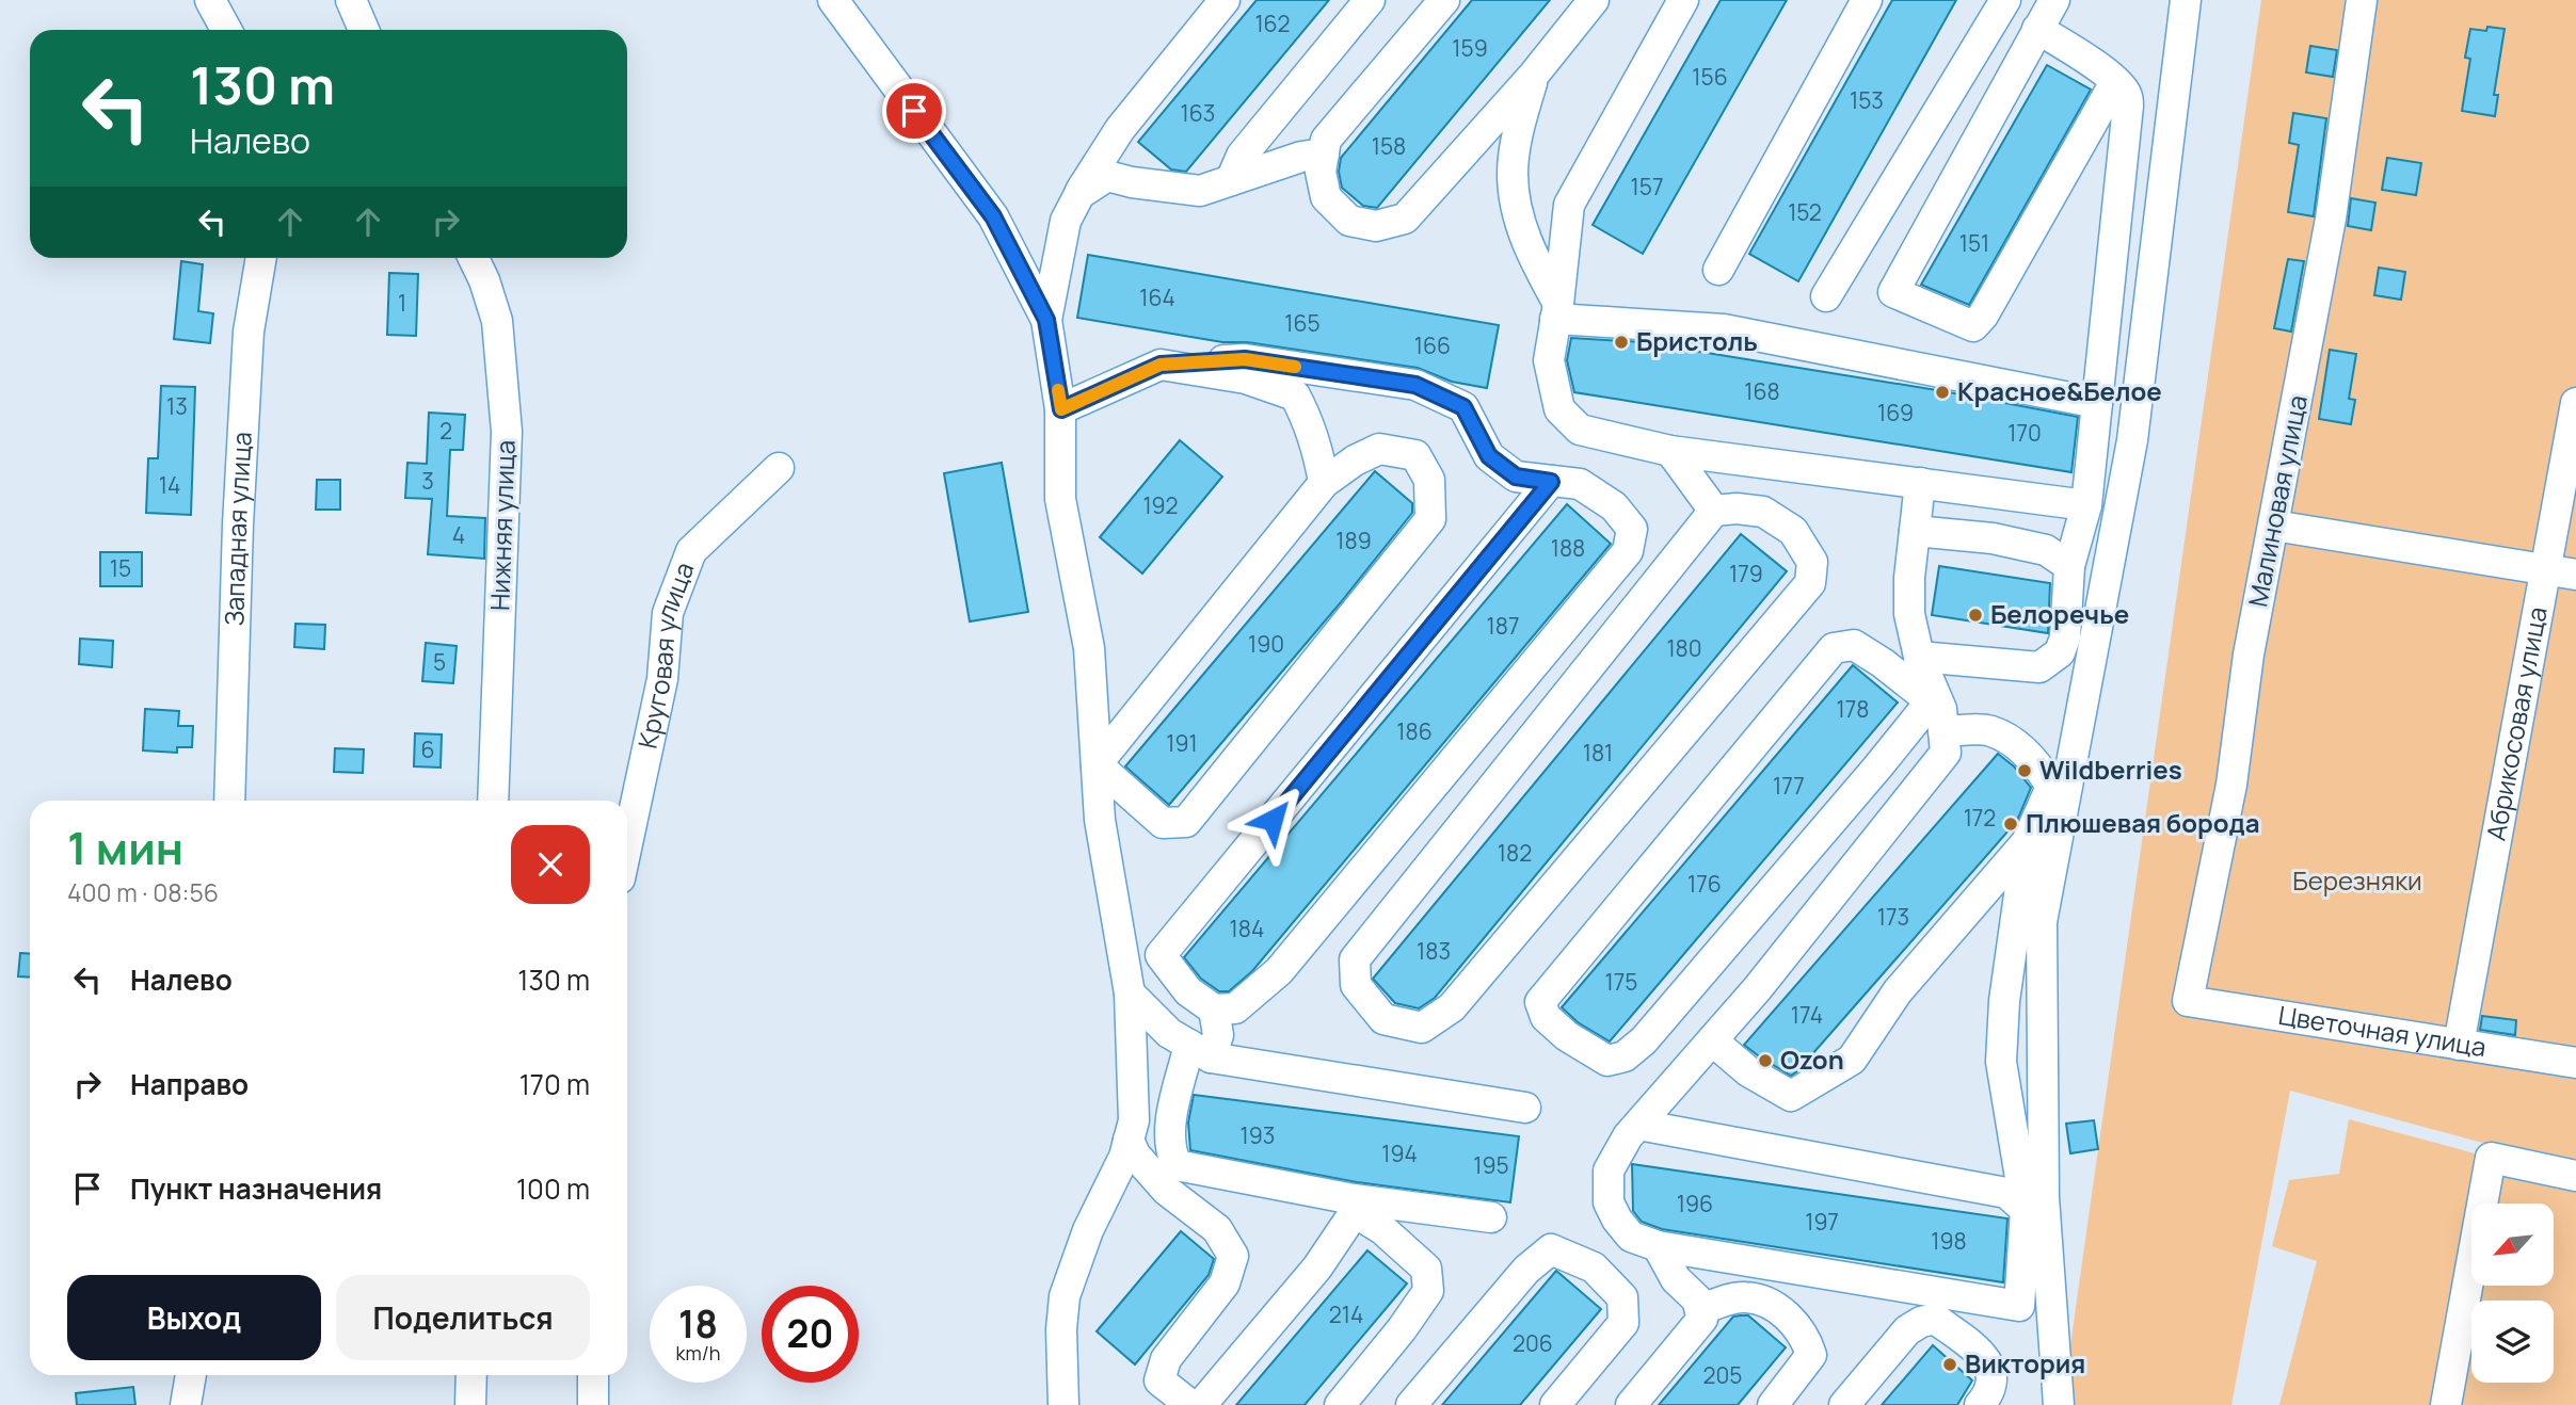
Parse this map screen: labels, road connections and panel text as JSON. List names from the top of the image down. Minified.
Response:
{"streets":{"street":["Малиновая улица","Нижняя улица","Западная улица","Круговая улица","Абрикосовая улица","Цветочная улица"]},"crossings":[["Малиновая улица","Цветочная улица"],["Абрикосовая улица","Цветочная улица"]],"parks":["Березняки"],"places":["Бристоль","Красное&Белое","Белоречье","Wildberries","Плюшевая борода","Ozon","Виктория"],"house_numbers":["162","159","156","153","163","158","157","152","151","164","1","165","166","168","13","169","2","170","3","14","192","4","189","188","15","179","187","190","180","5","178","186","191","6","181","177","172","182","176","173","184","183","175","174","193","194","195","196","197","198","214","206","205"],"north":"bottom left","page":{"turn":["130 m","Налево"],"heading":["1 мин","400 m · 08:56"],"list":[{"name":"Налево","value":"130 m"},{"name":"Направо","value":"170 m"},{"name":"Пункт назначения","value":"100 m"}],"buttons":["Выход","Поделиться"],"speed":"18 km/h","limit":"20"}}
